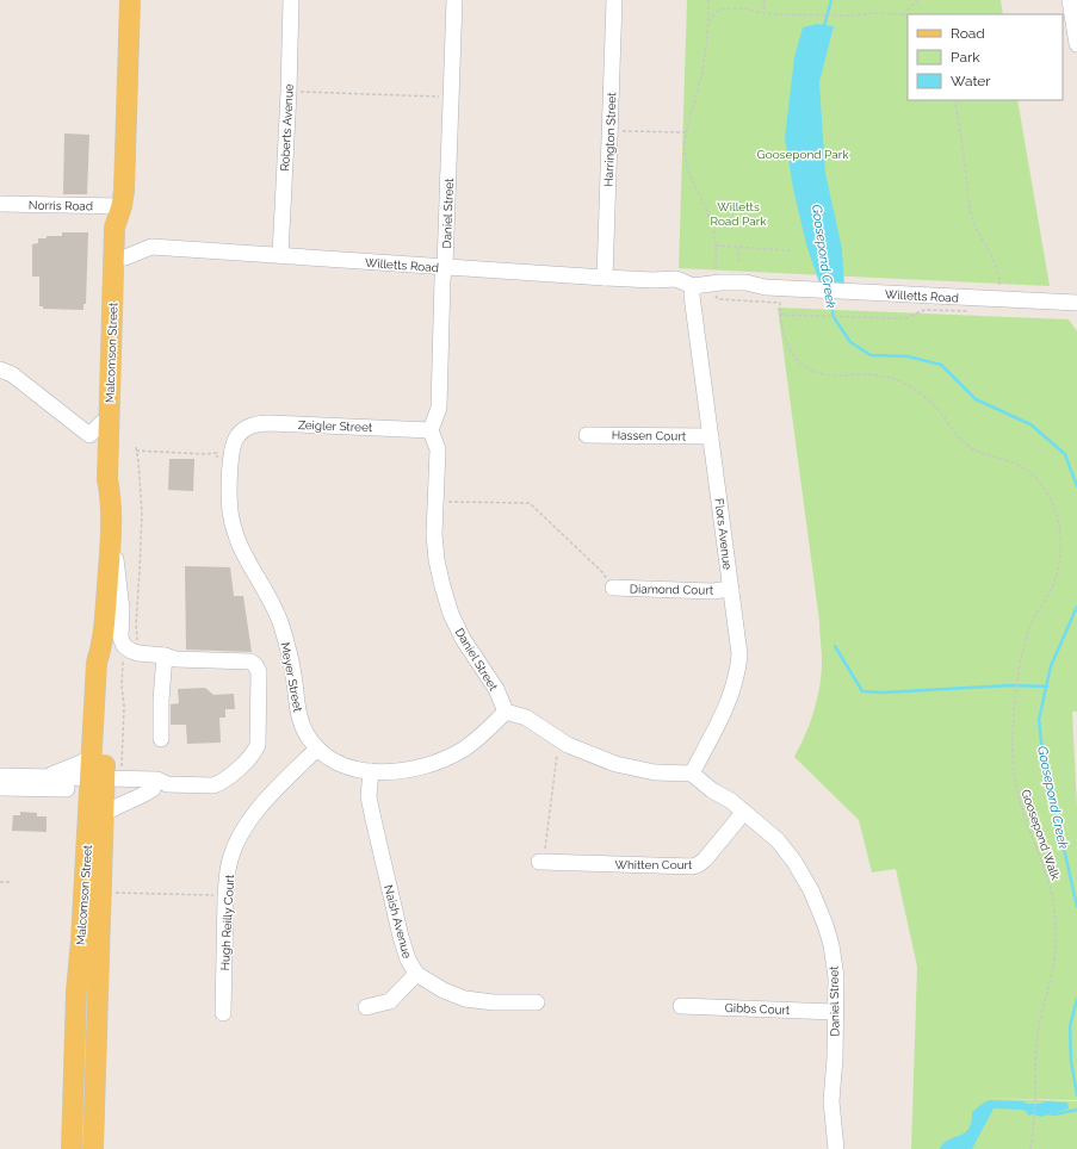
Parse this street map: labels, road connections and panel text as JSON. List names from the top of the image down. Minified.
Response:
{"streets":{"main road":["Malcomson Street"],"street":["Roberts Avenue","Harrington Street","Norris Road","Daniel Street","Willetts Road","Zeigler Street","Hassen Court","Flors Avenue","Diamond Court","Meyer Street","Whitten Court","Naish Avenue","Hugh Reilly Court","Gibbs Court"],"path":["Goosepond Walk"]},"crossings":[["Roberts Avenue","Willetts Road"],["Harrington Street","Willetts Road"],["Norris Road","Malcomson Street"],["Daniel Street","Willetts Road"],["Daniel Street","Zeigler Street"],["Daniel Street","Flors Avenue"],["Daniel Street","Meyer Street"],["Daniel Street","Whitten Court"],["Daniel Street","Gibbs Court"],["Willetts Road","Malcomson Street"],["Willetts Road","Flors Avenue"],["Zeigler Street","Meyer Street"],["Hassen Court","Flors Avenue"],["Flors Avenue","Diamond Court"],["Meyer Street","Naish Avenue"],["Meyer Street","Hugh Reilly Court"]],"water":["Goosepond Creek"],"parks":["Goosepond Park","Willetts Road Park"],"legend":["Road","Park","Water"]}
